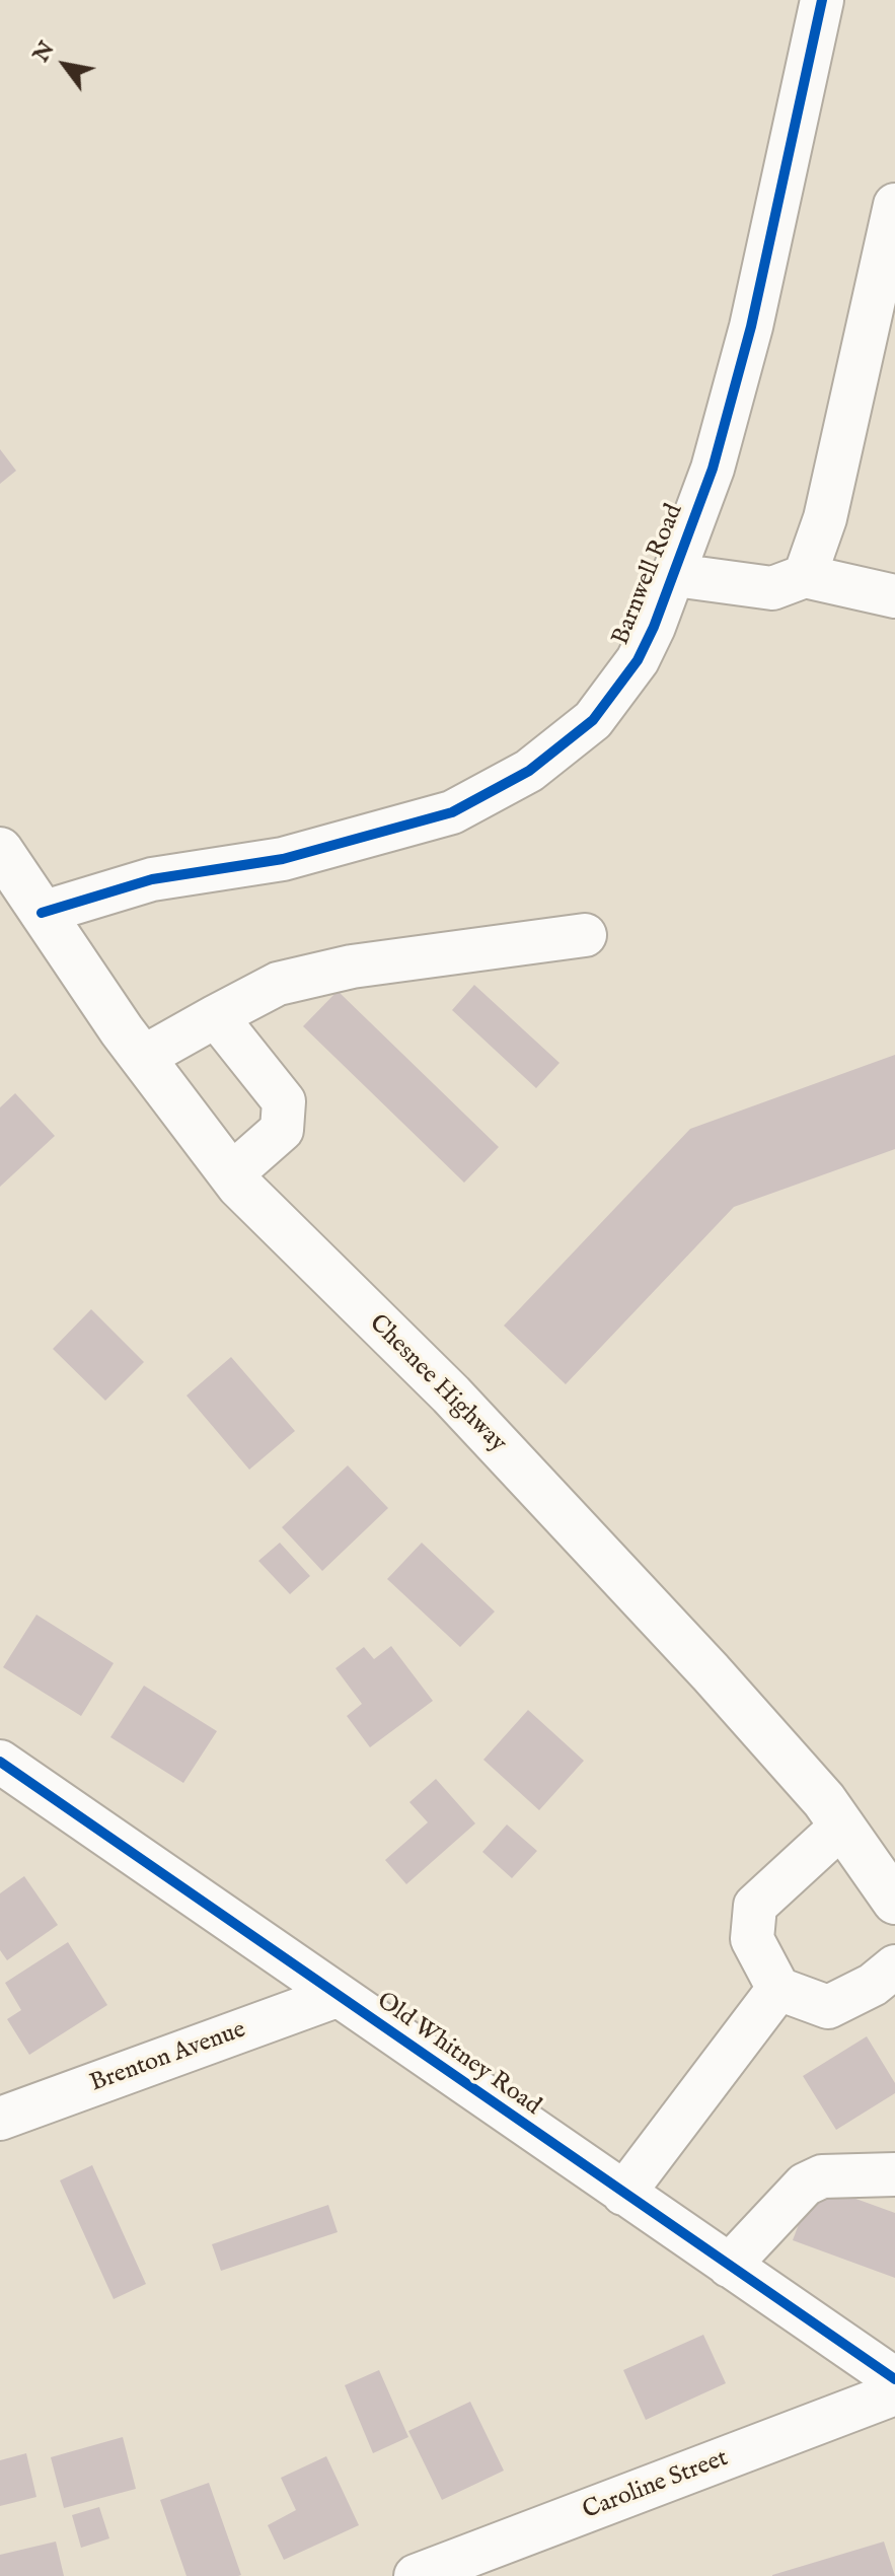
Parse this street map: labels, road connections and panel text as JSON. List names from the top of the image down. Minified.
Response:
{"streets":{"main road":["Chesnee Highway"],"street":["Barnwell Road","Old Whitney Road","Brenton Avenue","Caroline Street"]},"crossings":[["Barnwell Road","Chesnee Highway"],["Old Whitney Road","Brenton Avenue"]],"north":"top left"}
